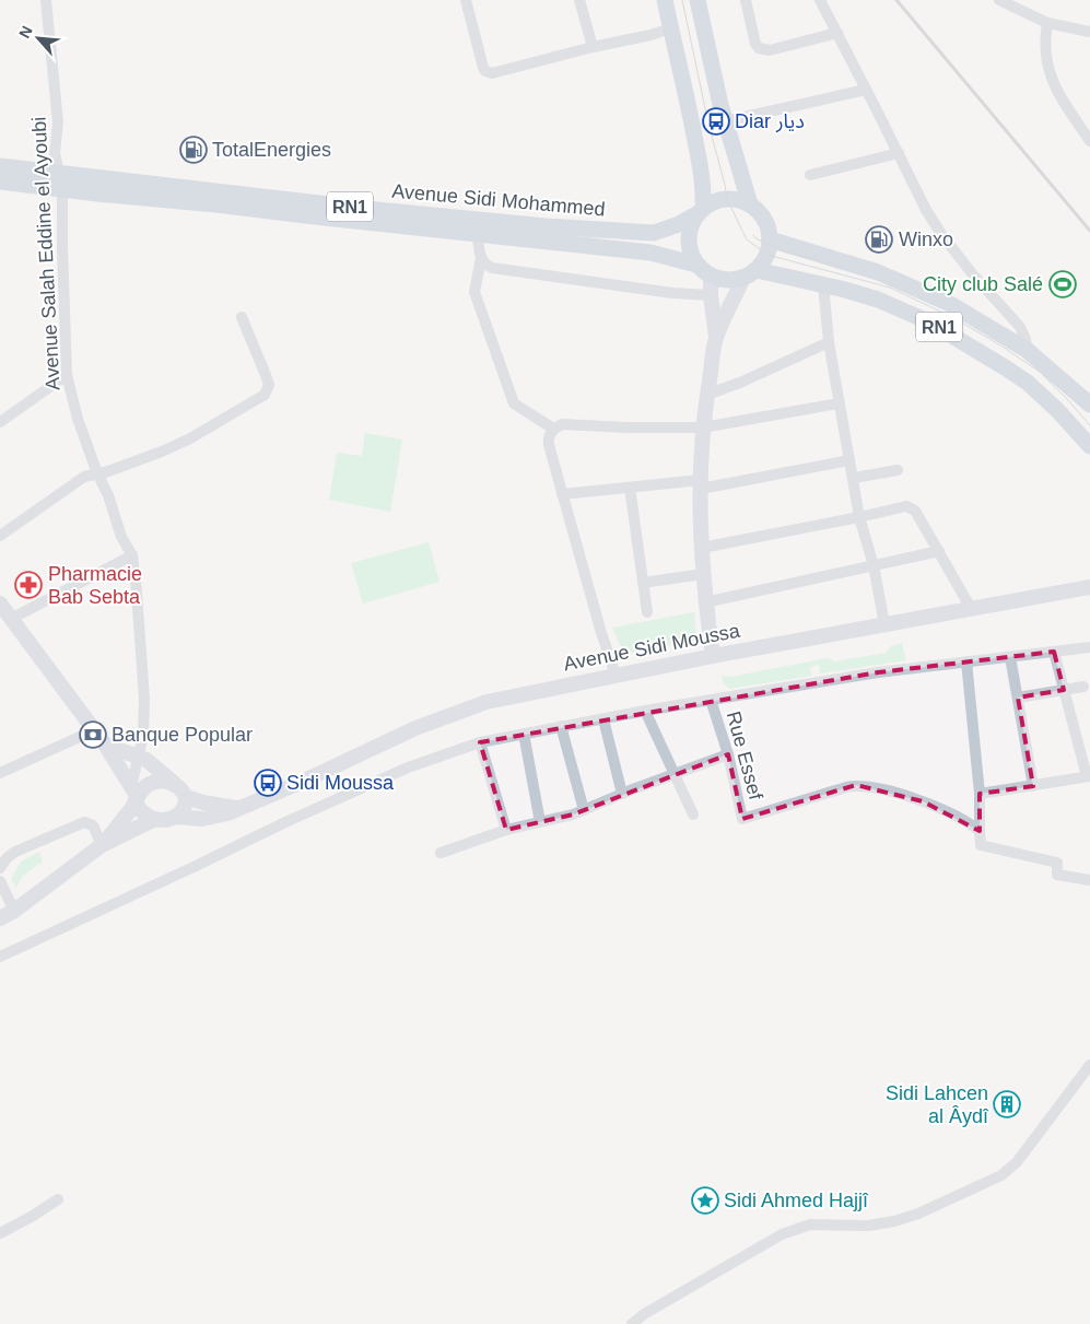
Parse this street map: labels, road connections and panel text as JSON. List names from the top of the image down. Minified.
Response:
{"streets":{"main road":["Avenue Sidi Mohammed","RN1"],"street":["Avenue Salah Eddine el Ayoubi","Avenue Sidi Moussa","Rue Essef"]},"crossings":[["Avenue Sidi Mohammed","RN1"],["Avenue Sidi Mohammed","Avenue Salah Eddine el Ayoubi"],["Avenue Salah Eddine el Ayoubi","Avenue Sidi Moussa"]],"places":{"bus stop":["Diar ديار","Sidi Moussa"],"fuel station":["TotalEnergies","Winxo"],"sports":["City club Salé"],"pharmacy":["Pharmacie Bab Sebta"],"bank":["Banque Popular"],"building":["Sidi Lahcen al Âydî"],"place":["Sidi Ahmed Hajjî"]},"north":"top left"}
